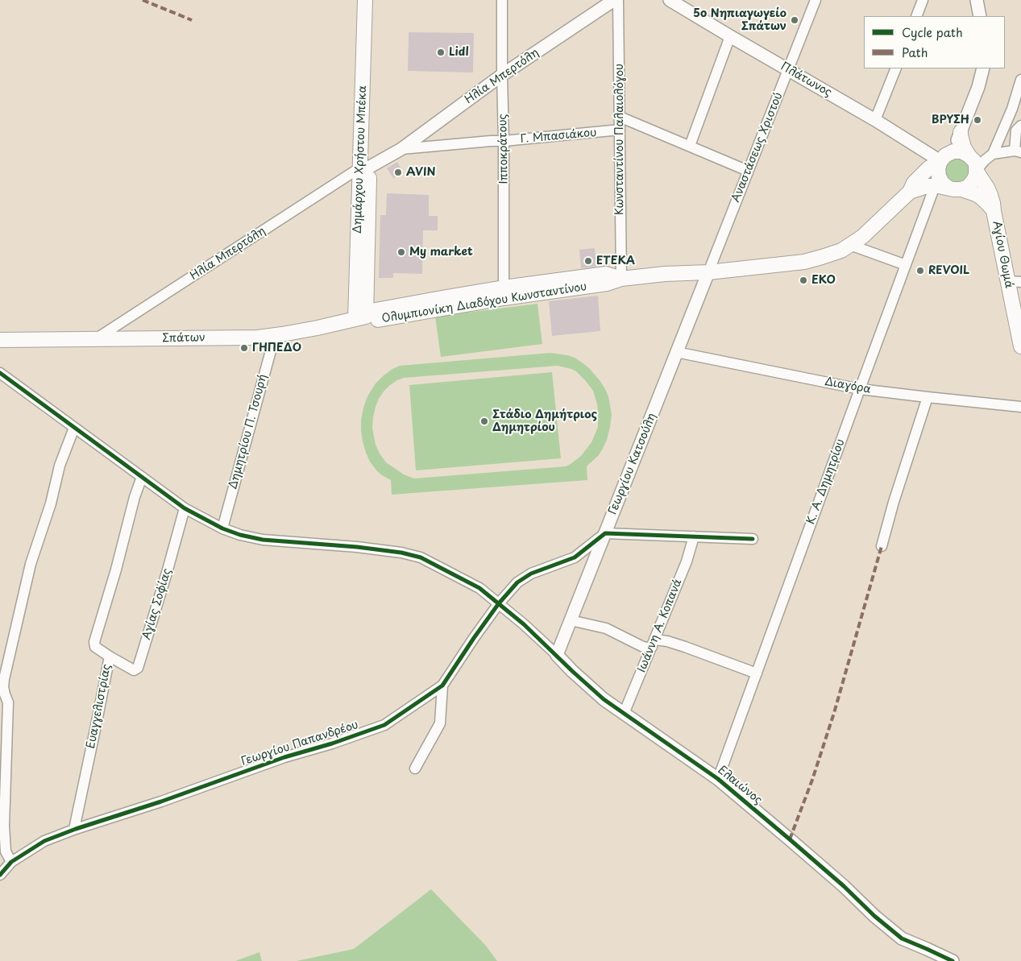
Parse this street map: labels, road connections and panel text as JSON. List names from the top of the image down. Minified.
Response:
{"streets":{"main road":["Δημάρχου Χρήστου Μπέκα","Αγίου Θωμά","Ολυμπιονίκη Διαδόχου Κωνσταντίνου","Σπάτων"],"street":["Ηλία Μπερτόλη","Πλάτωνος","Γ. Μπασιάκου","Κωνσταντίνου Παλαιολόγου","Αναστάσεως Χριστού","Ιπποκράτους","Διαγόρα","Δημητρίου Π. Τσουρή","Γεωργίου Κατσούλη","Κ. Α. Δημητρίου","Αγίας Σοφίας","Ιωάννη Α. Κοπανά","Ευαγγελιστρίας","Γεωργίου Παπανδρέου","Ελαιώνος"]},"crossings":[["Ηλία Μπερτόλη","Γ. Μπασιάκου"],["Ηλία Μπερτόλη","Ιπποκράτους"],["Ηλία Μπερτόλη","Δημάρχου Χρήστου Μπέκα"],["Ηλία Μπερτόλη","Σπάτων"],["Πλάτωνος","Αναστάσεως Χριστού"],["Πλάτωνος","Αγίου Θωμά"],["Πλάτωνος","Ολυμπιονίκη Διαδόχου Κωνσταντίνου"],["Γ. Μπασιάκου","Κωνσταντίνου Παλαιολόγου"],["Γ. Μπασιάκου","Ιπποκράτους"],["Κωνσταντίνου Παλαιολόγου","Ολυμπιονίκη Διαδόχου Κωνσταντίνου"],["Αναστάσεως Χριστού","Ολυμπιονίκη Διαδόχου Κωνσταντίνου"],["Αναστάσεως Χριστού","Γεωργίου Κατσούλη"],["Ιπποκράτους","Ολυμπιονίκη Διαδόχου Κωνσταντίνου"],["Δημάρχου Χρήστου Μπέκα","Ολυμπιονίκη Διαδόχου Κωνσταντίνου"],["Δημάρχου Χρήστου Μπέκα","Σπάτων"],["Αγίου Θωμά","Ολυμπιονίκη Διαδόχου Κωνσταντίνου"],["Αγίου Θωμά","Κ. Α. Δημητρίου"],["Ολυμπιονίκη Διαδόχου Κωνσταντίνου","Σπάτων"],["Ολυμπιονίκη Διαδόχου Κωνσταντίνου","Γεωργίου Κατσούλη"],["Σπάτων","Δημητρίου Π. Τσουρή"],["Διαγόρα","Γεωργίου Κατσούλη"],["Διαγόρα","Κ. Α. Δημητρίου"],["Δημητρίου Π. Τσουρή","Ελαιώνος"],["Γεωργίου Κατσούλη","Γεωργίου Παπανδρέου"],["Γεωργίου Κατσούλη","Ελαιώνος"],["Κ. Α. Δημητρίου","Ελαιώνος"],["Αγίας Σοφίας","Ευαγγελιστρίας"],["Αγίας Σοφίας","Ελαιώνος"],["Ιωάννη Α. Κοπανά","Ελαιώνος"],["Ευαγγελιστρίας","Γεωργίου Παπανδρέου"],["Ευαγγελιστρίας","Ελαιώνος"],["Γεωργίου Παπανδρέου","Ελαιώνος"]],"places":["5ο Νηπιαγωγείο Σπάτων","Lidl","ΒΡΥΣΗ","AVIN","My market","ΕΤΕΚΑ","REVOIL","EKO","ΓΗΠΕΔΟ","Στάδιο Δημήτριος Δημητρίου"],"legend":["Cycle path","Path"]}
